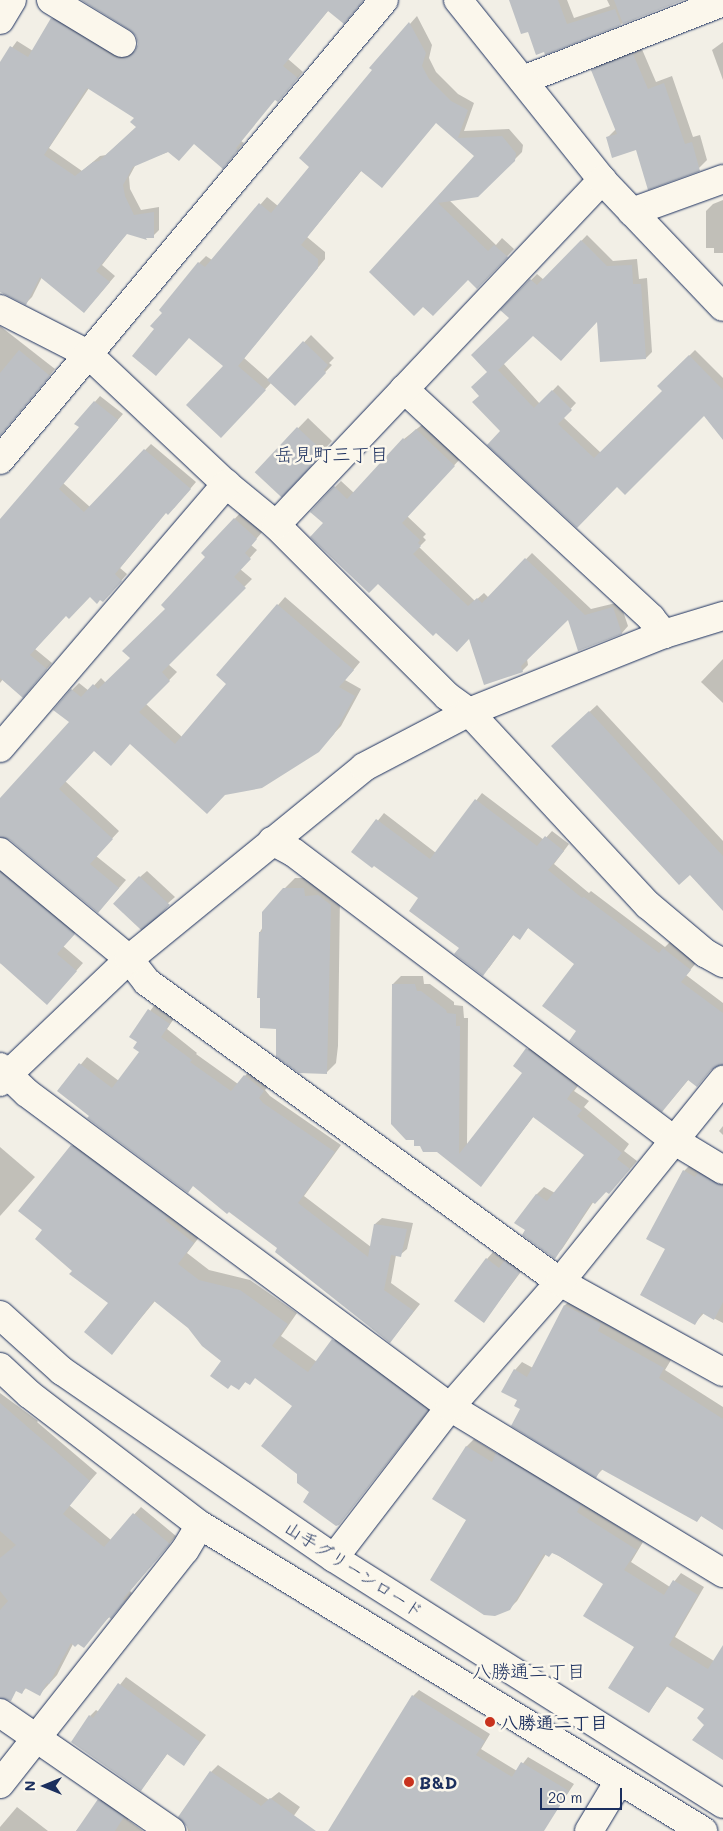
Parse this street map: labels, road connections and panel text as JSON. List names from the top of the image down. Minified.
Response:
{"streets":{"street":["山手グリーンロード"]},"districts":["岳見町三丁目","八勝通二丁目"],"places":["八勝通二丁目","B&D"],"scale_bar":"20 m","north":"left"}
